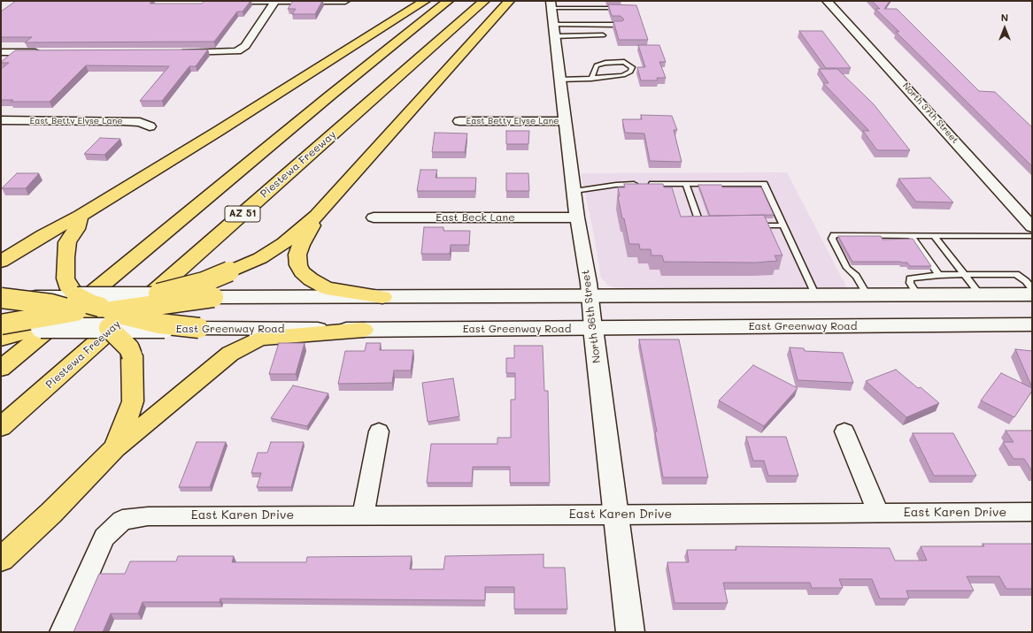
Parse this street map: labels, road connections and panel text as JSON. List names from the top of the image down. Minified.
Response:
{"streets":{"highway":["Piestewa Freeway","AZ 51"],"main road":["North 36th Street","East Greenway Road"],"street":["North 37th Street","East Betty Elyse Lane","East Beck Lane","East Karen Drive"]},"crossings":[["East Betty Elyse Lane","North 36th Street"],["East Beck Lane","North 36th Street"],["North 36th Street","East Greenway Road"],["North 36th Street","East Karen Drive"]],"north":"top"}
